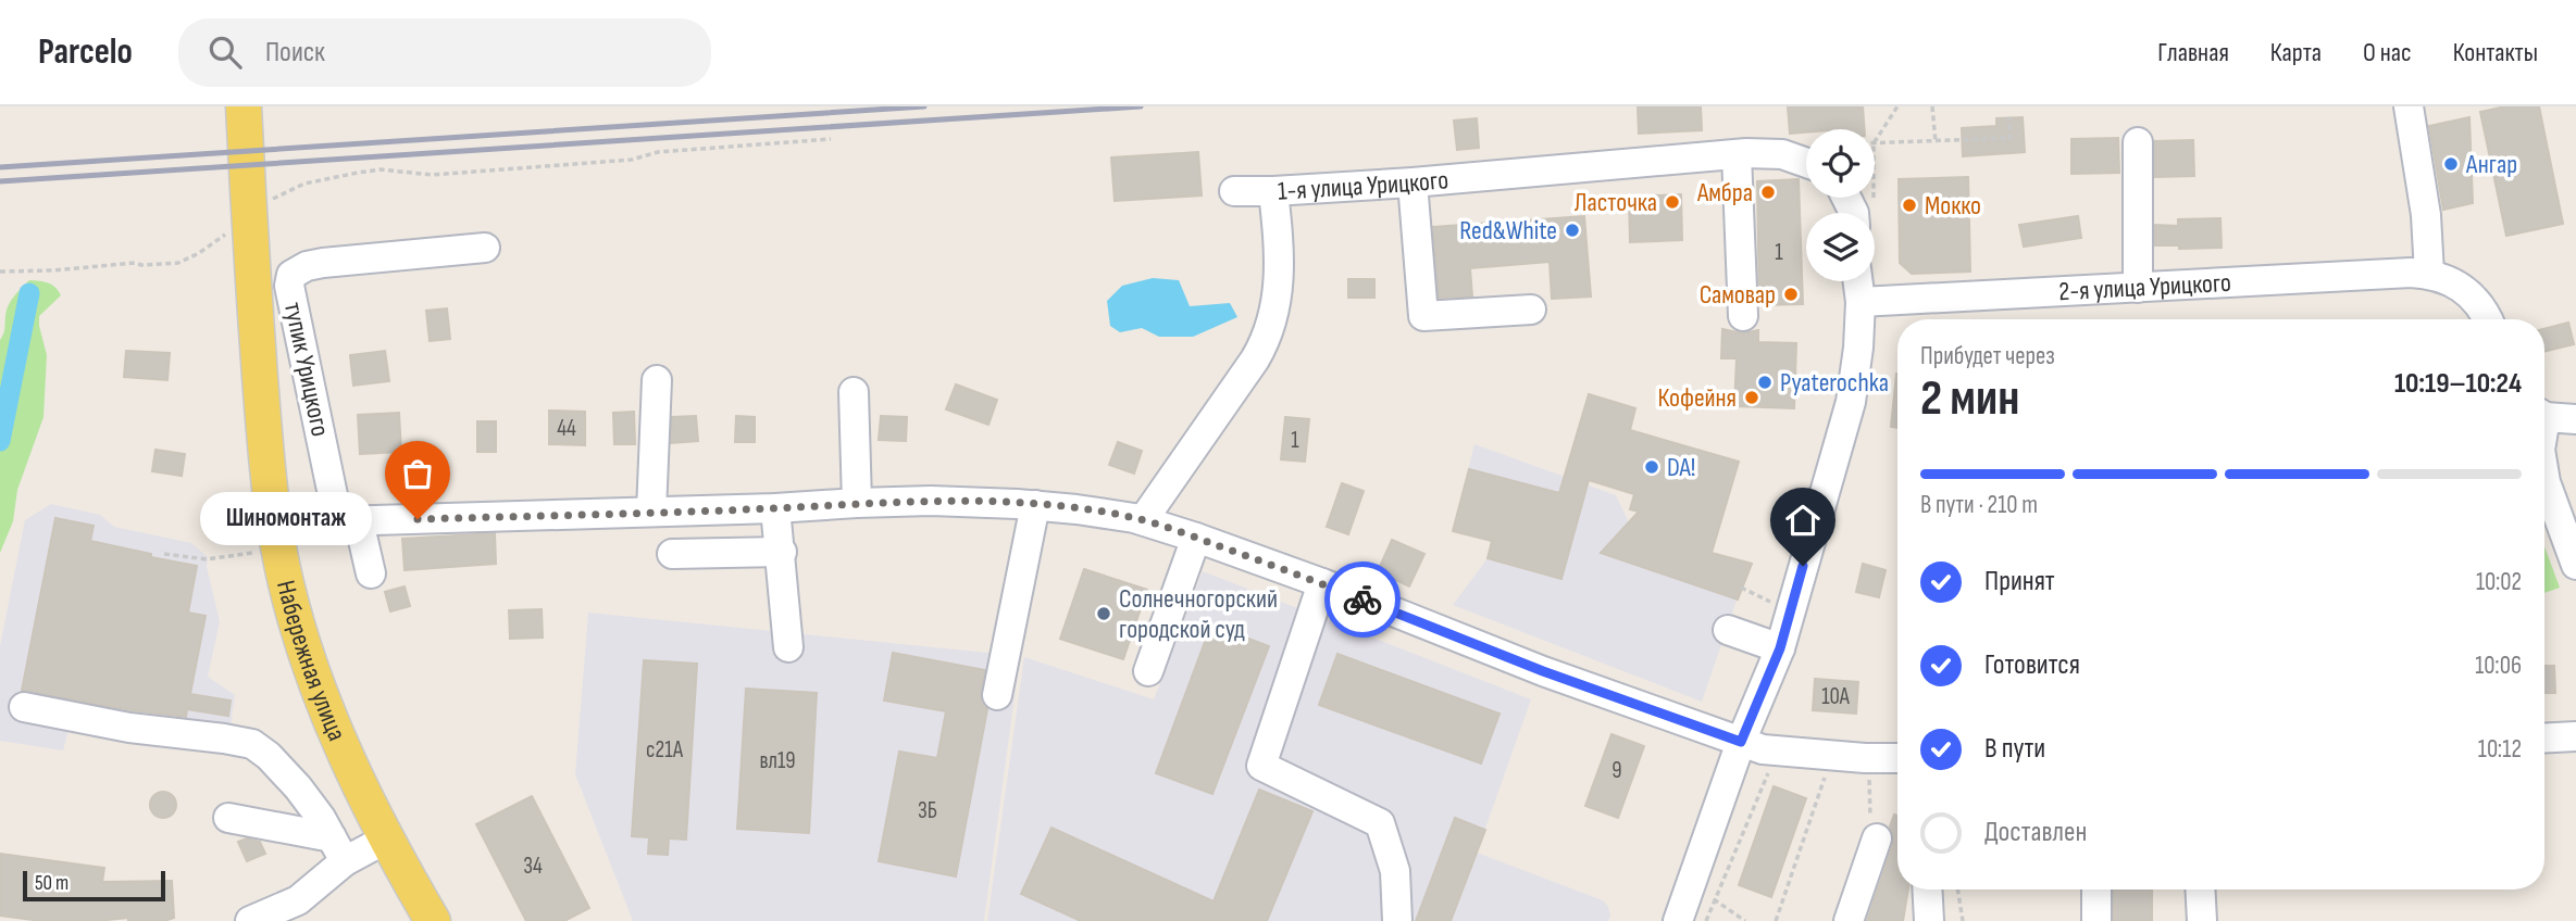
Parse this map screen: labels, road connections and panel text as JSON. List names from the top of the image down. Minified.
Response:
{"streets":{"main road":["Набережная улица"],"street":["1-я улица Урицкого","2-я улица Урицкого","тупик Урицкого"]},"places":["Ангар","Амбра","Ласточка","Мокко","Red&White","Самовар","Pyaterochka","Кофейня","DA!","Шиномонтаж","Солнечногорский городской суд"],"house_numbers":["1","44","1","10А","с21А","вл19","9","3Б","34"],"scale_bar":"50 m","page":{"header":"Parcelo","search":"Поиск","nav":["Главная","Карта","О нас","Контакты"],"heading":["2 мин","Прибудет через","10:19–10:24"],"bar":"В пути · 210 m","bubble":"Шиномонтаж","list":[["Принят","10:02"],["Готовится","10:06"],["В пути","10:12"],"Доставлен"],"scale":"50 m"}}
